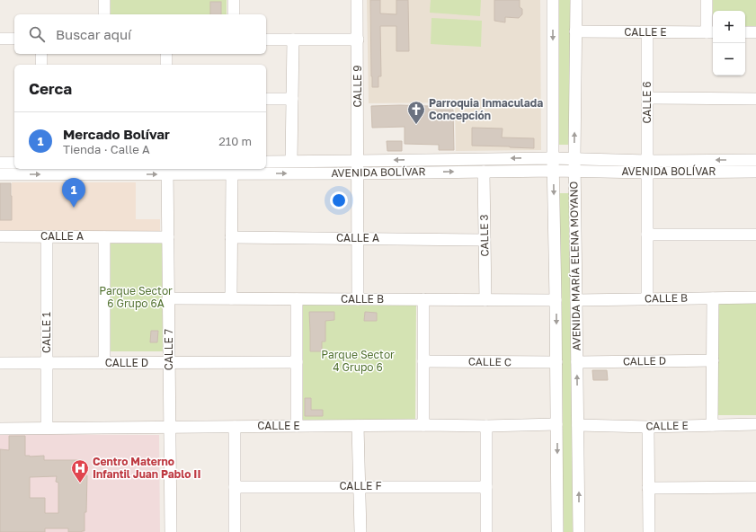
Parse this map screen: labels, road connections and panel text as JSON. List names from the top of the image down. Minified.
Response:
{"streets":{"street":["CALLE E","CALLE 9","CALLE 6","AVENIDA BOLÍVAR","CALLE 3","CALLE A","AVENIDA MARÍA ELENA MOYANO","CALLE B","CALLE 1","CALLE 7","CALLE D","CALLE C","CALLE F"]},"crossings":[["CALLE E","CALLE 6"],["CALLE E","AVENIDA MARÍA ELENA MOYANO"],["CALLE E","CALLE 1"],["CALLE E","CALLE 7"],["CALLE 9","AVENIDA BOLÍVAR"],["CALLE 9","CALLE A"],["CALLE 9","CALLE B"],["CALLE 6","AVENIDA BOLÍVAR"],["AVENIDA BOLÍVAR","CALLE 3"],["AVENIDA BOLÍVAR","AVENIDA MARÍA ELENA MOYANO"],["AVENIDA BOLÍVAR","CALLE 7"],["CALLE 3","CALLE A"],["CALLE 3","CALLE B"],["CALLE A","CALLE 1"],["CALLE A","CALLE 7"],["AVENIDA MARÍA ELENA MOYANO","CALLE B"],["AVENIDA MARÍA ELENA MOYANO","CALLE D"],["AVENIDA MARÍA ELENA MOYANO","CALLE C"],["CALLE B","CALLE 7"],["CALLE 1","CALLE D"],["CALLE 7","CALLE D"]],"parks":["Parque Sector 6 Grupo 6A","Parque Sector 4 Grupo 6"],"places":{"church":["Parroquia Inmaculada Concepción"],"hospital":["Centro Materno Infantil Juan Pablo II"]},"page":{"map_buttons":["+","−"],"search":"Buscar aquí","heading":"Cerca","list":[{"mark":"1","name":"Mercado Bolívar","note":"Tienda · Calle A","value":"210 m"}],"pins":"1"}}
